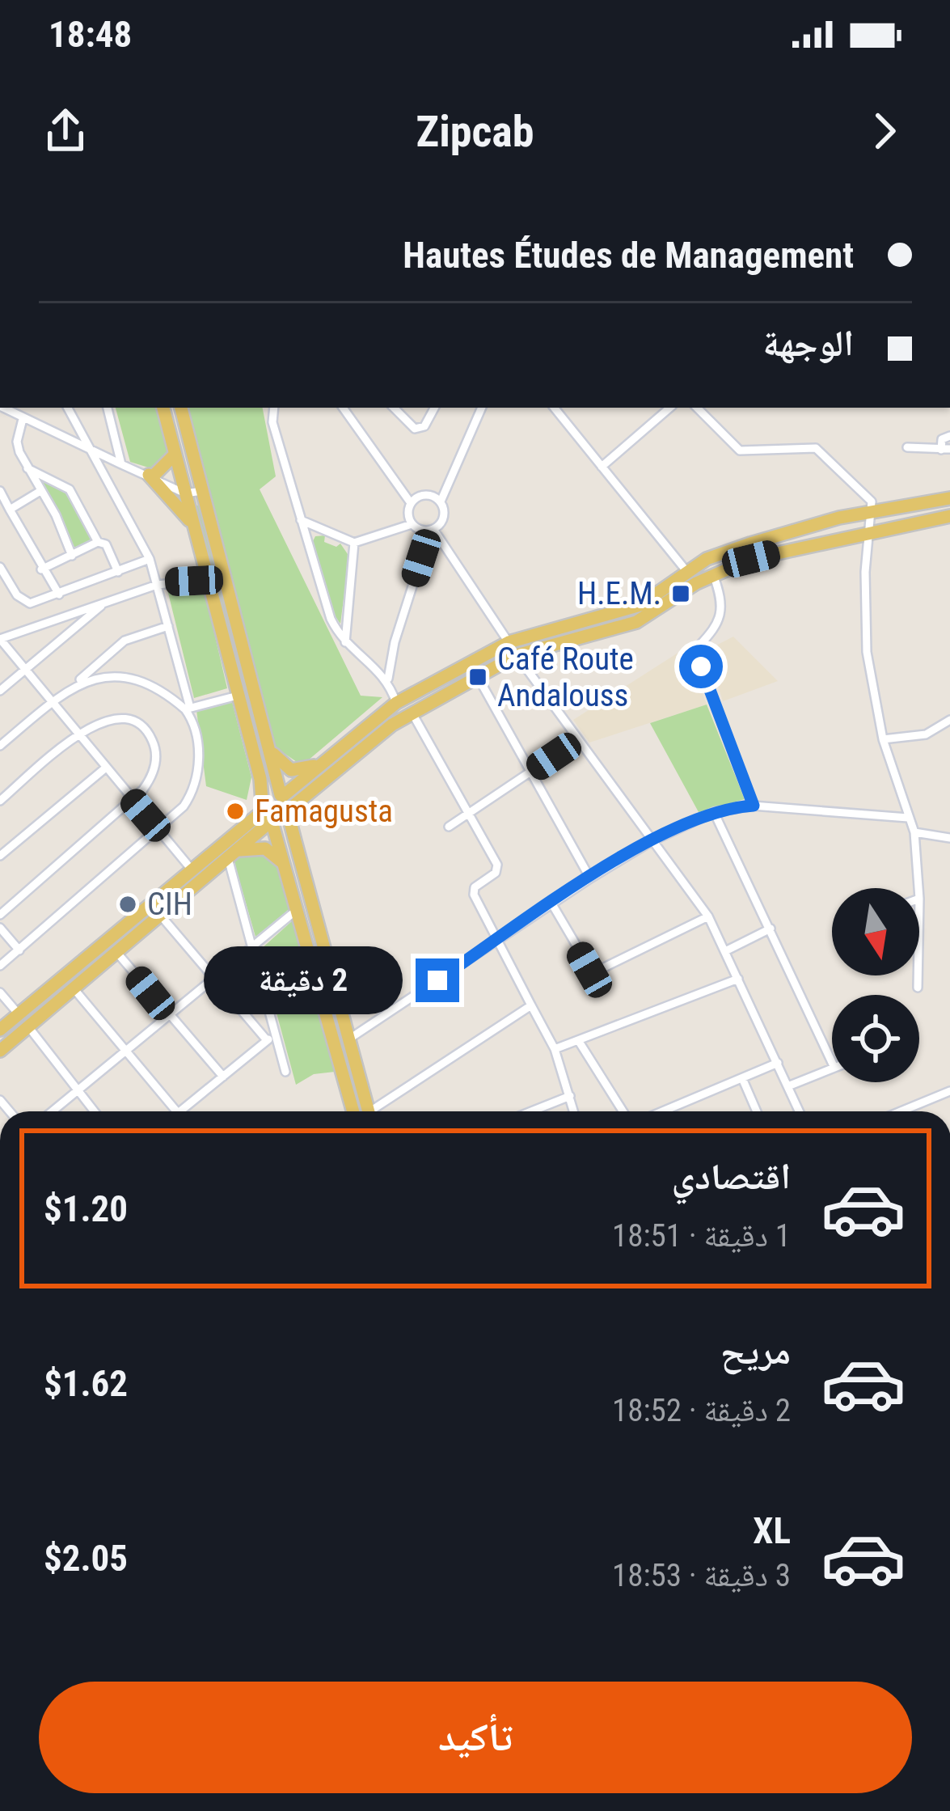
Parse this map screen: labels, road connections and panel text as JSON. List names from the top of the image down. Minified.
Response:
{"places":{"transit":["H.E.M.","Café Route Andalouss"],"other":["Famagusta","CIH"]},"north":"bottom","page":{"status":"18:48","header":"Zipcab","banner":["Hautes Études de Management","الوجهة"],"bubble":"2 دقيقة","list":[{"name":"اقتصادي","note":"1 دقيقة · 18:51","value":"$1.20"},{"name":"مريح","note":"2 دقيقة · 18:52","value":"$1.62"},{"name":"XL","note":"3 دقيقة · 18:53","value":"$2.05"}],"buttons":"تأكيد"}}
